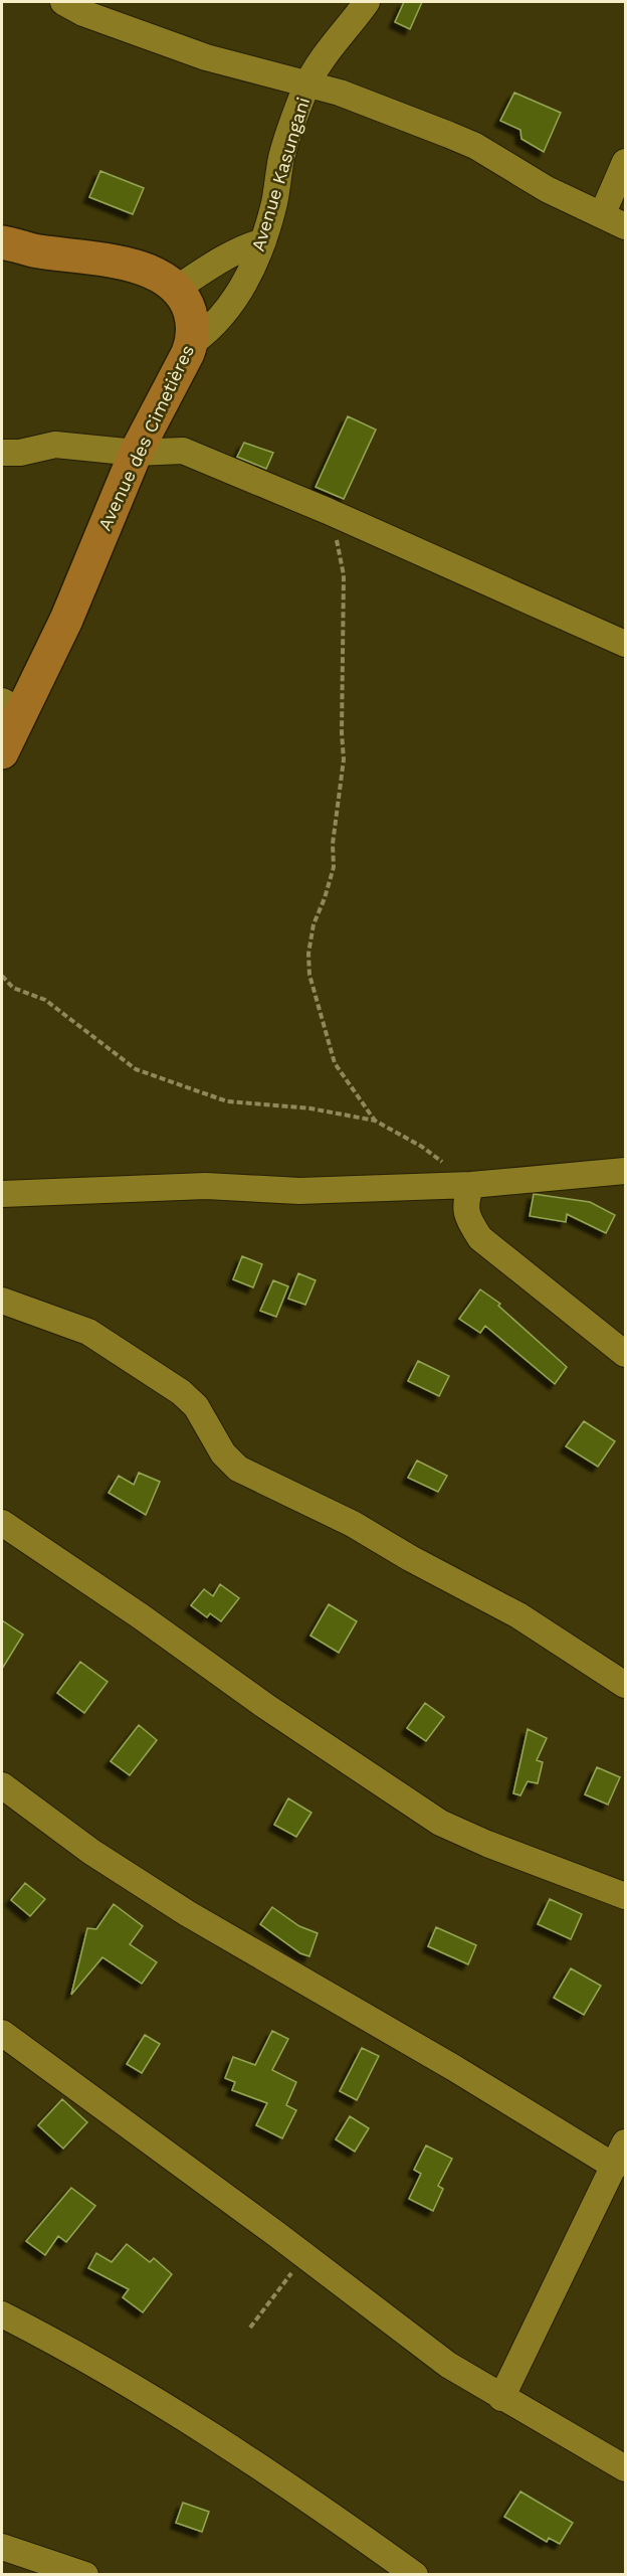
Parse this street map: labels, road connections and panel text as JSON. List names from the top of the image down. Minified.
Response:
{"streets":{"street":["Avenue Kasungani","Avenue des Cimetières"]},"crossings":[["Avenue Kasungani","Avenue des Cimetières"]]}
